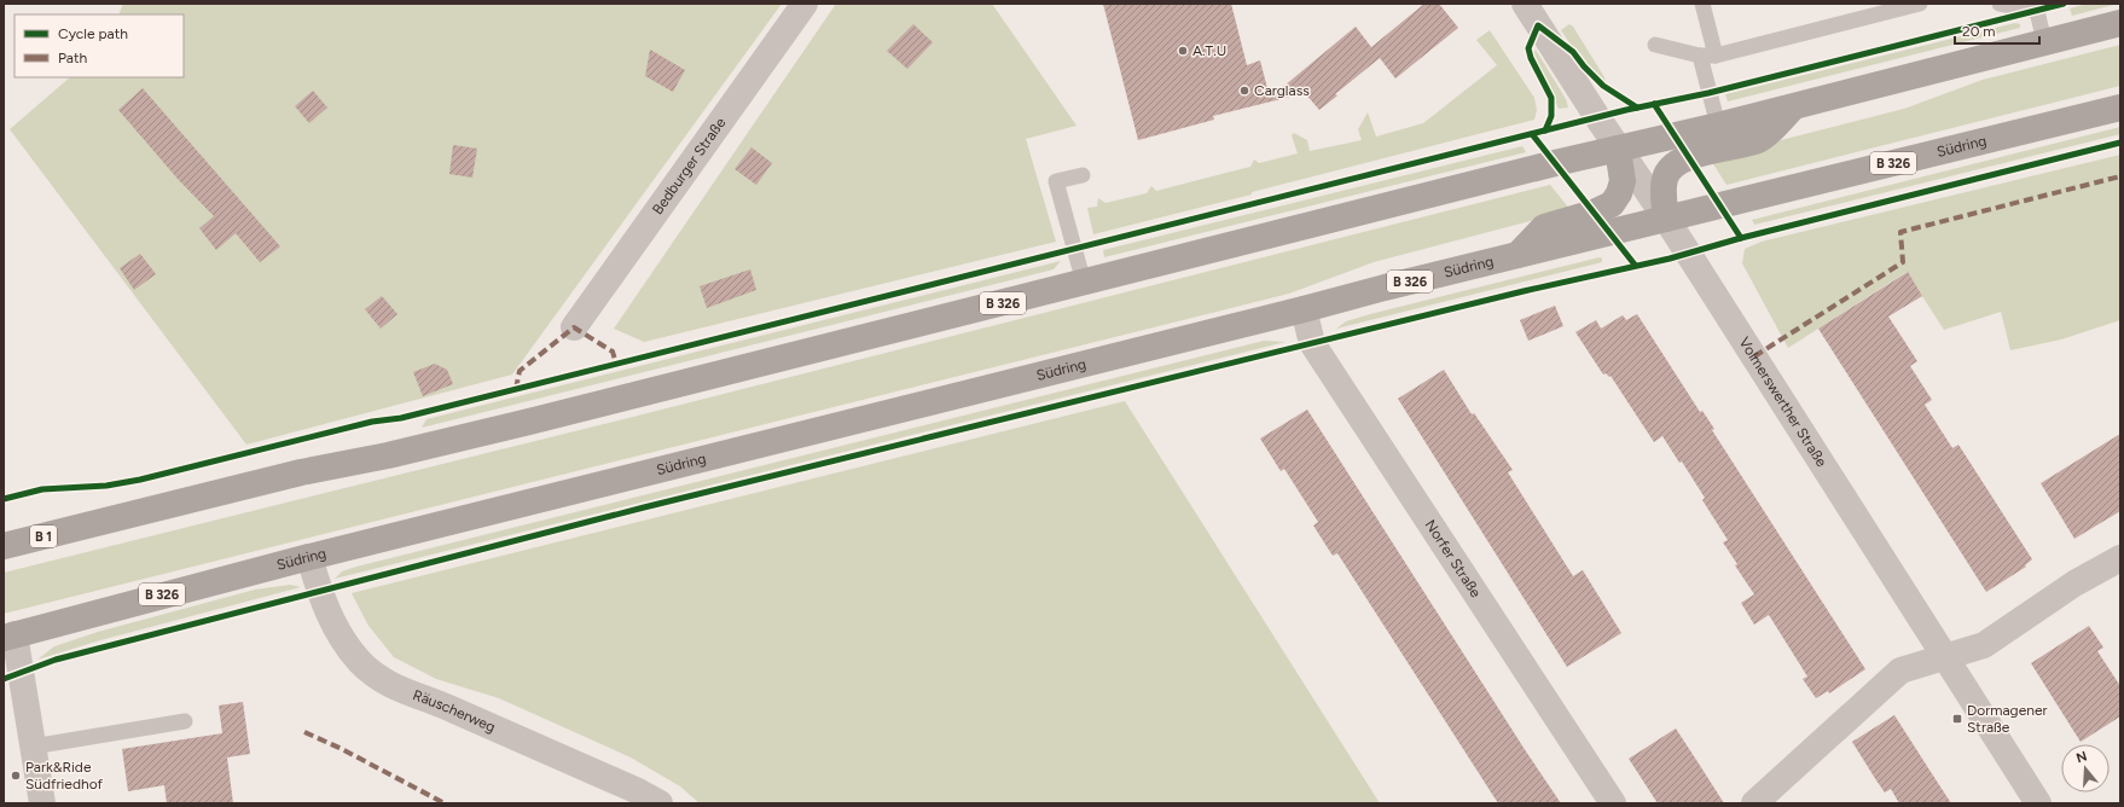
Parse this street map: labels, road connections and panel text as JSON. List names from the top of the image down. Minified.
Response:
{"streets":{"main road":["Südring","B 326","B 1"],"street":["Bedburger Straße","Volmerswerther Straße","Norfer Straße","Räuscherweg"]},"crossings":[["Südring","B 326"],["Südring","Volmerswerther Straße"],["Südring","Norfer Straße"],["Südring","Räuscherweg"],["B 326","Volmerswerther Straße"],["B 326","B 1"]],"places":{"other":["A.T.U","Carglass","Park&Ride Südfriedhof"],"transit":["Dormagener Straße"]},"legend":["Cycle path","Path"],"scale_bar":"20 m","north":"top"}
